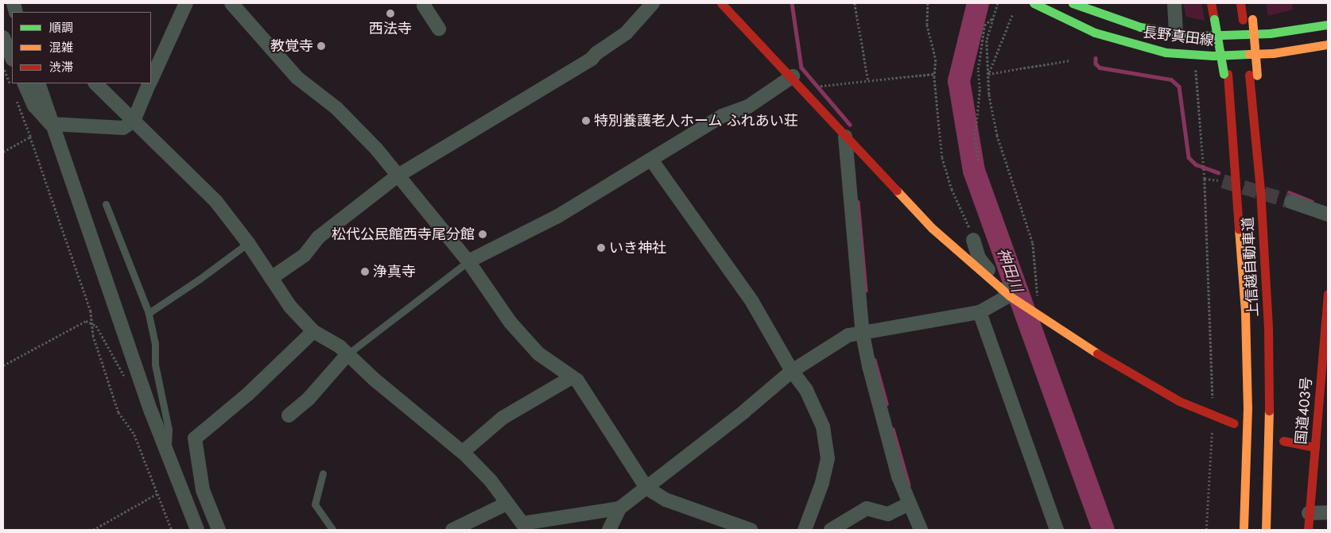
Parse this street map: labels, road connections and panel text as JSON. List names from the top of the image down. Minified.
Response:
{"streets":{"main road":["長野真田線","上信越自動車道","国道403号"]},"water":["神田川"],"places":["西法寺","教覚寺","特別養護老人ホーム ふれあい荘","松代公民館西寺尾分館","いき神社","浄真寺"],"legend":["順調","混雑","渋滞"]}
